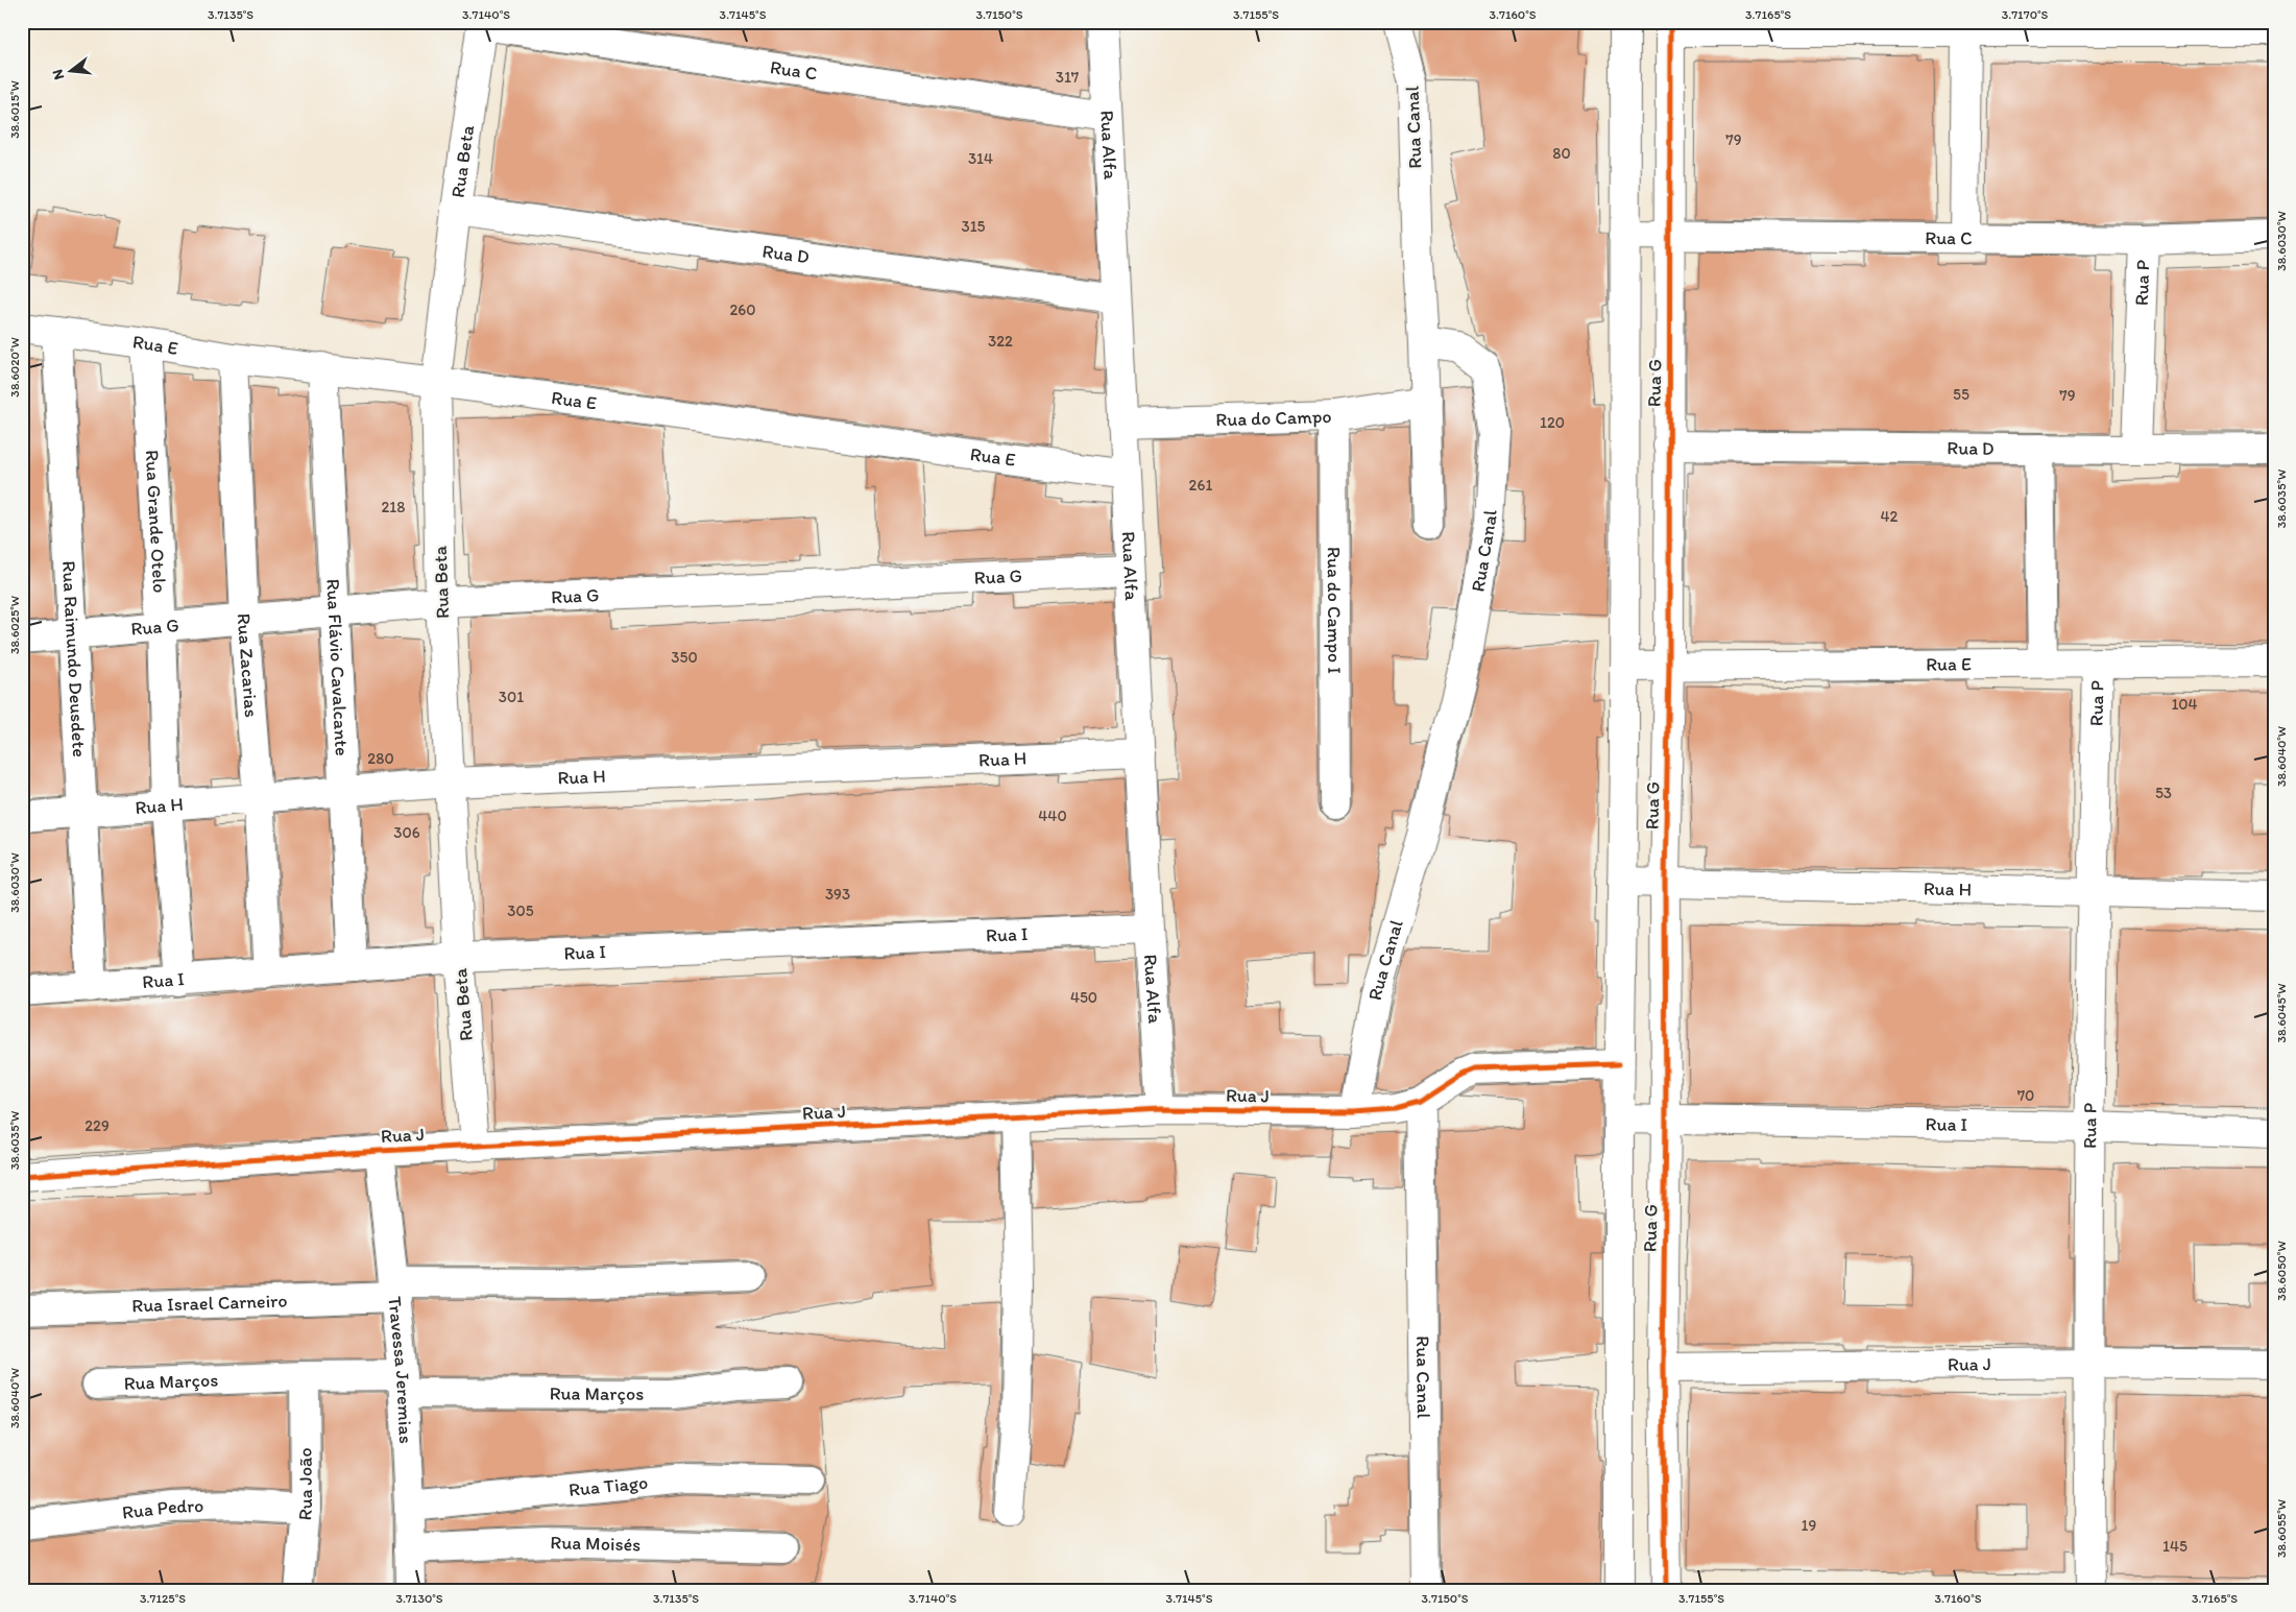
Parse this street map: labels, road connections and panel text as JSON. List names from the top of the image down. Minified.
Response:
{"streets":{"street":["Rua C","Rua Canal","Rua Alfa","Rua Beta","Rua D","Rua P","Rua E","Rua G","Rua do Campo","Rua Grande Otelo","Rua do Campo I","Rua Raimundo Deusdete","Rua Zacarias","Rua Flávio Cavalcante","Rua H","Rua I","Rua J","Rua Israel Carneiro","Travessa Jeremias","Rua Marços","Rua João","Rua Tiago","Rua Pedro","Rua Moisés"]},"crossings":[["Rua C","Rua Alfa"],["Rua C","Rua Beta"],["Rua C","Rua P"],["Rua C","Rua G"],["Rua Canal","Rua J"],["Rua Alfa","Rua D"],["Rua Alfa","Rua E"],["Rua Alfa","Rua G"],["Rua Alfa","Rua do Campo"],["Rua Alfa","Rua H"],["Rua Alfa","Rua I"],["Rua Alfa","Rua J"],["Rua Beta","Rua D"],["Rua Beta","Rua E"],["Rua Beta","Rua G"],["Rua Beta","Rua H"],["Rua Beta","Rua I"],["Rua Beta","Rua J"],["Rua D","Rua P"],["Rua D","Rua G"],["Rua P","Rua E"],["Rua P","Rua H"],["Rua P","Rua I"],["Rua P","Rua J"],["Rua E","Rua G"],["Rua E","Rua Grande Otelo"],["Rua E","Rua Raimundo Deusdete"],["Rua E","Rua Zacarias"],["Rua E","Rua Flávio Cavalcante"],["Rua G","Rua Grande Otelo"],["Rua G","Rua Raimundo Deusdete"],["Rua G","Rua Zacarias"],["Rua G","Rua Flávio Cavalcante"],["Rua G","Rua H"],["Rua G","Rua I"],["Rua G","Rua J"],["Rua do Campo","Rua do Campo I"],["Rua Grande Otelo","Rua H"],["Rua Grande Otelo","Rua I"],["Rua Raimundo Deusdete","Rua H"],["Rua Raimundo Deusdete","Rua I"],["Rua Zacarias","Rua H"],["Rua Zacarias","Rua I"],["Rua Flávio Cavalcante","Rua H"],["Rua Flávio Cavalcante","Rua I"],["Rua J","Travessa Jeremias"],["Rua Israel Carneiro","Travessa Jeremias"],["Travessa Jeremias","Rua Marços"],["Travessa Jeremias","Rua Tiago"],["Travessa Jeremias","Rua Moisés"],["Rua Marços","Rua João"],["Rua João","Rua Pedro"]],"house_numbers":["317","79","80","314","315","260","322","55","79","120","261","218","42","350","301","104","280","53","440","306","393","305","450","70","229","19","145"],"north":"left","coordinates":["3.7135°S","3.7140°S","3.7145°S","3.7150°S","3.7155°S","3.7160°S","3.7165°S","3.7170°S","38.6015°W","38.6030°W","38.6020°W","38.6035°W","38.6025°W","38.6040°W","38.6045°W","38.6050°W","38.6055°W","3.7125°S","3.7130°S"]}
